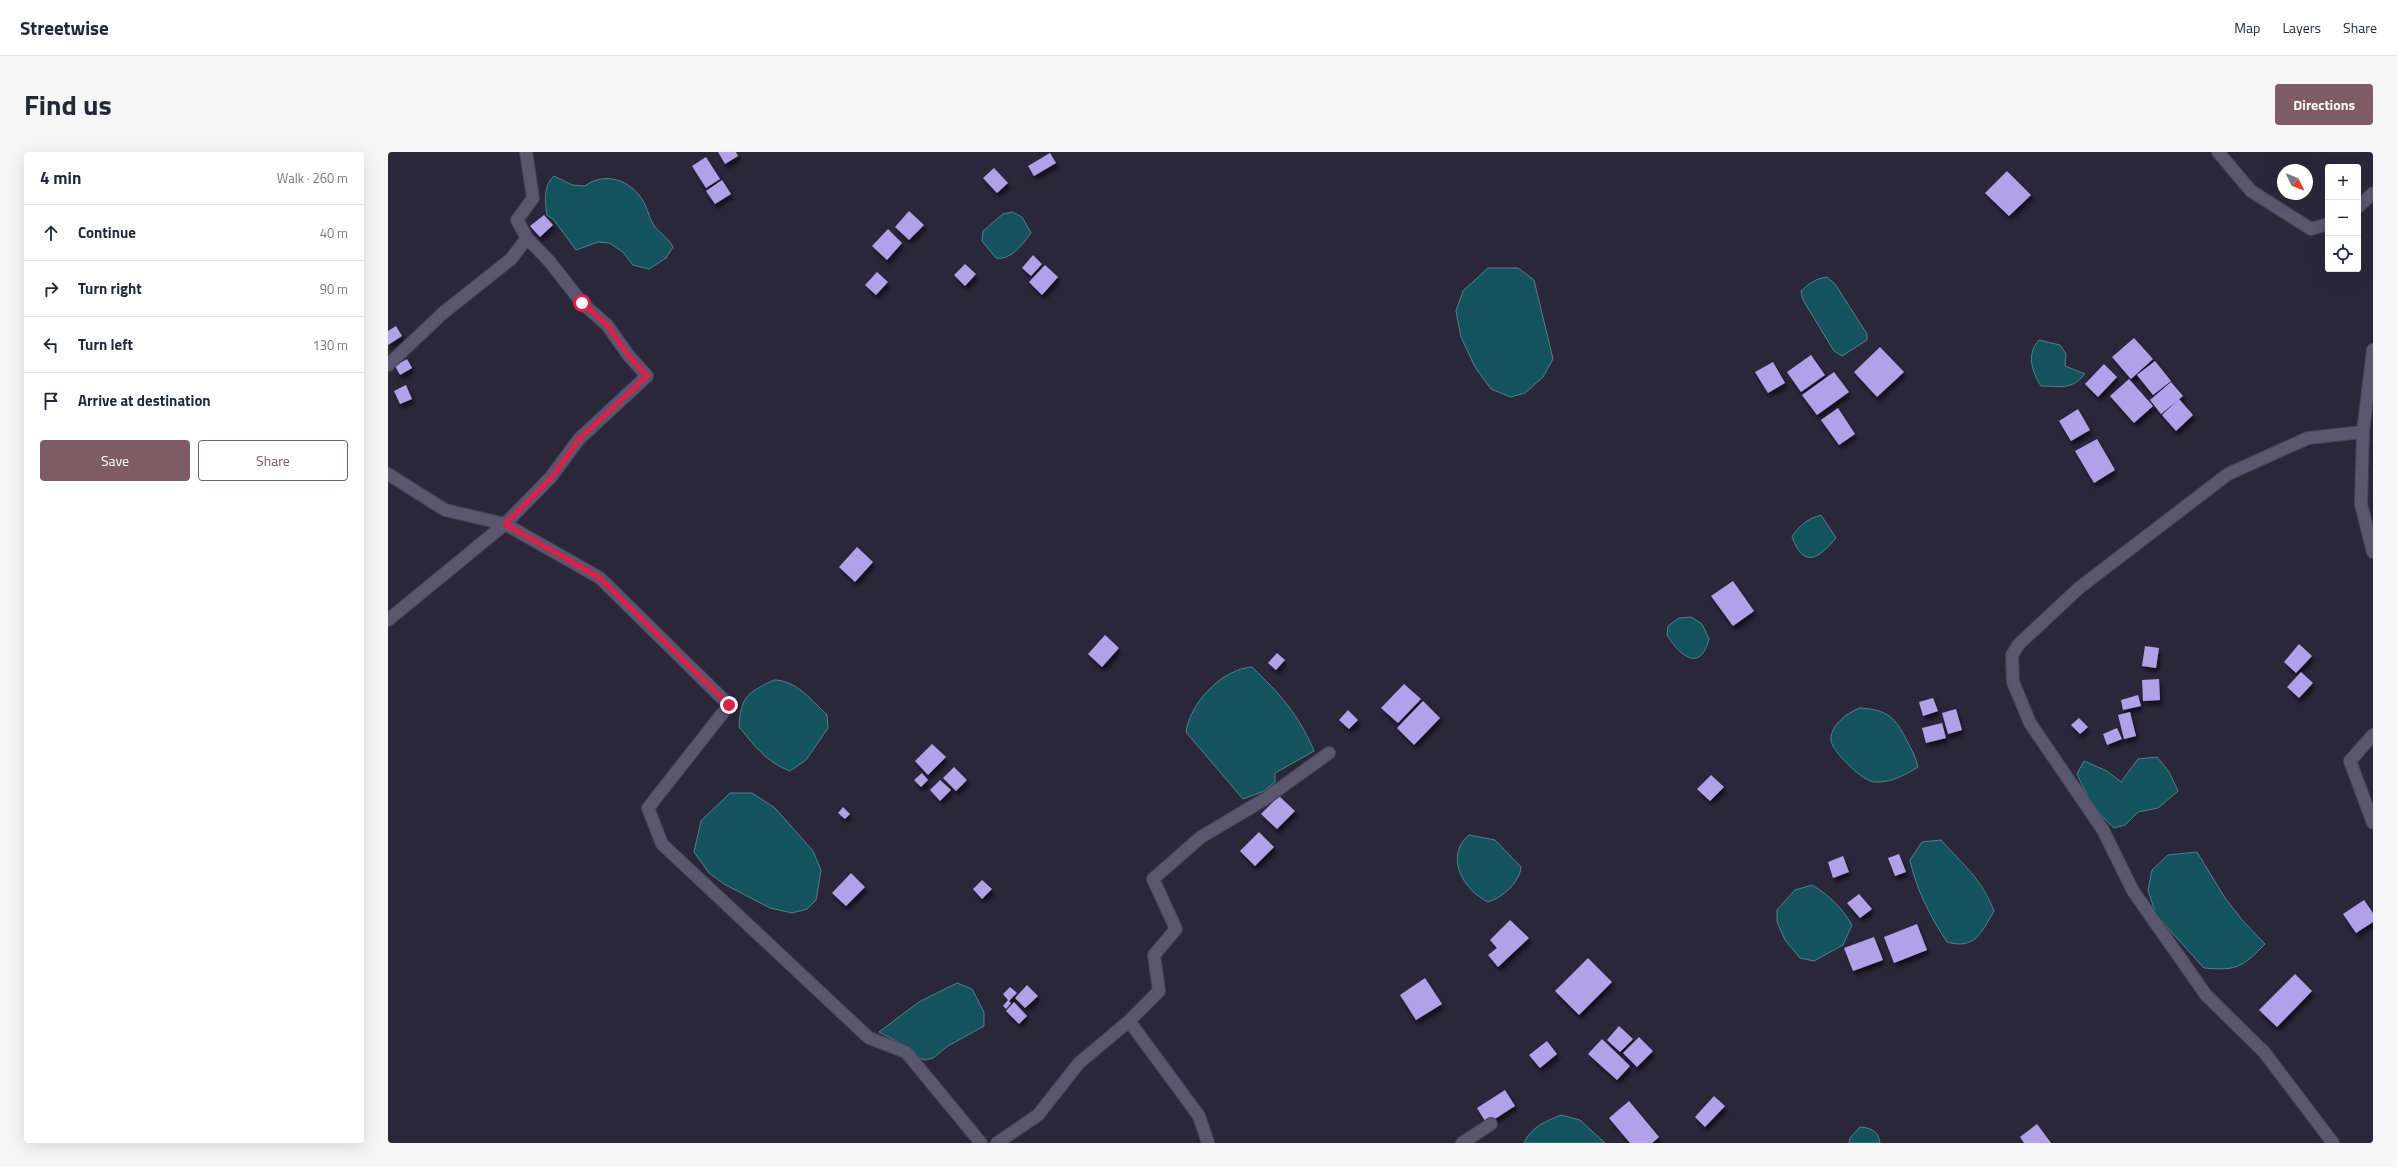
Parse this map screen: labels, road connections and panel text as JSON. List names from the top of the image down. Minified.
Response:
{"north":"bottom right","page":{"header":"Streetwise","nav":["Map","Layers","Share"],"title":"Find us","buttons":["Directions",["Save","Share"]],"heading":["4 min","Walk · 260 m"],"map_buttons":["+","−"],"list":[["Continue","40 m"],["Turn right","90 m"],["Turn left","130 m"],"Arrive at destination"]}}
